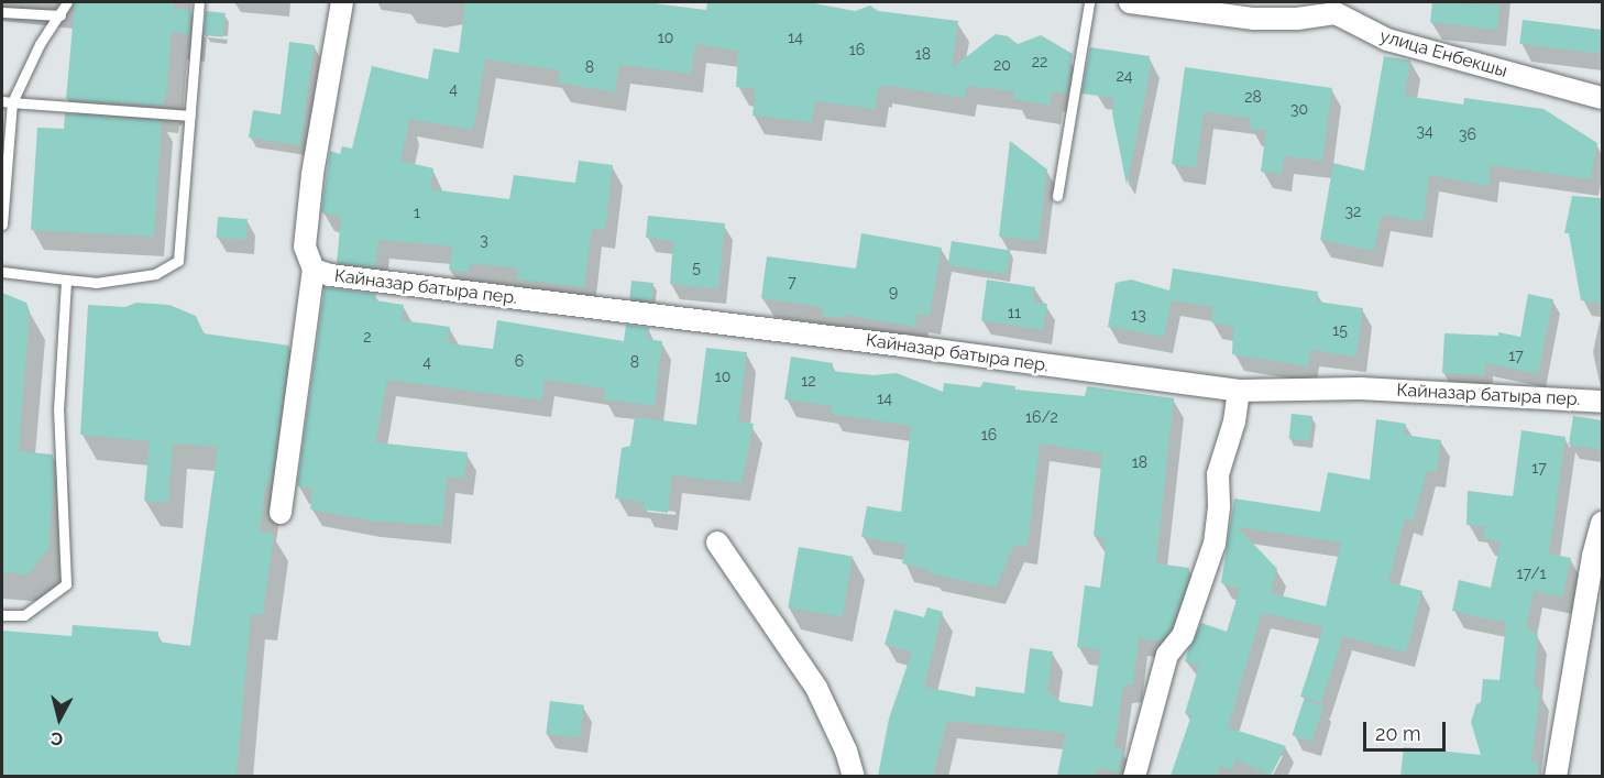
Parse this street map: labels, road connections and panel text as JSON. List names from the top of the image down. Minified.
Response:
{"streets":{"street":["улица Енбекшы","Кайназар батыра пер."]},"house_numbers":["10","14","16","18","22","20","8","24","4","28","30","34","36","32","1","3","5","7","9","11","13","15","2","17","6","4","8","10","12","14","16/2","16","18","17","17/1"],"scale_bar":"20 m","north":"bottom"}
